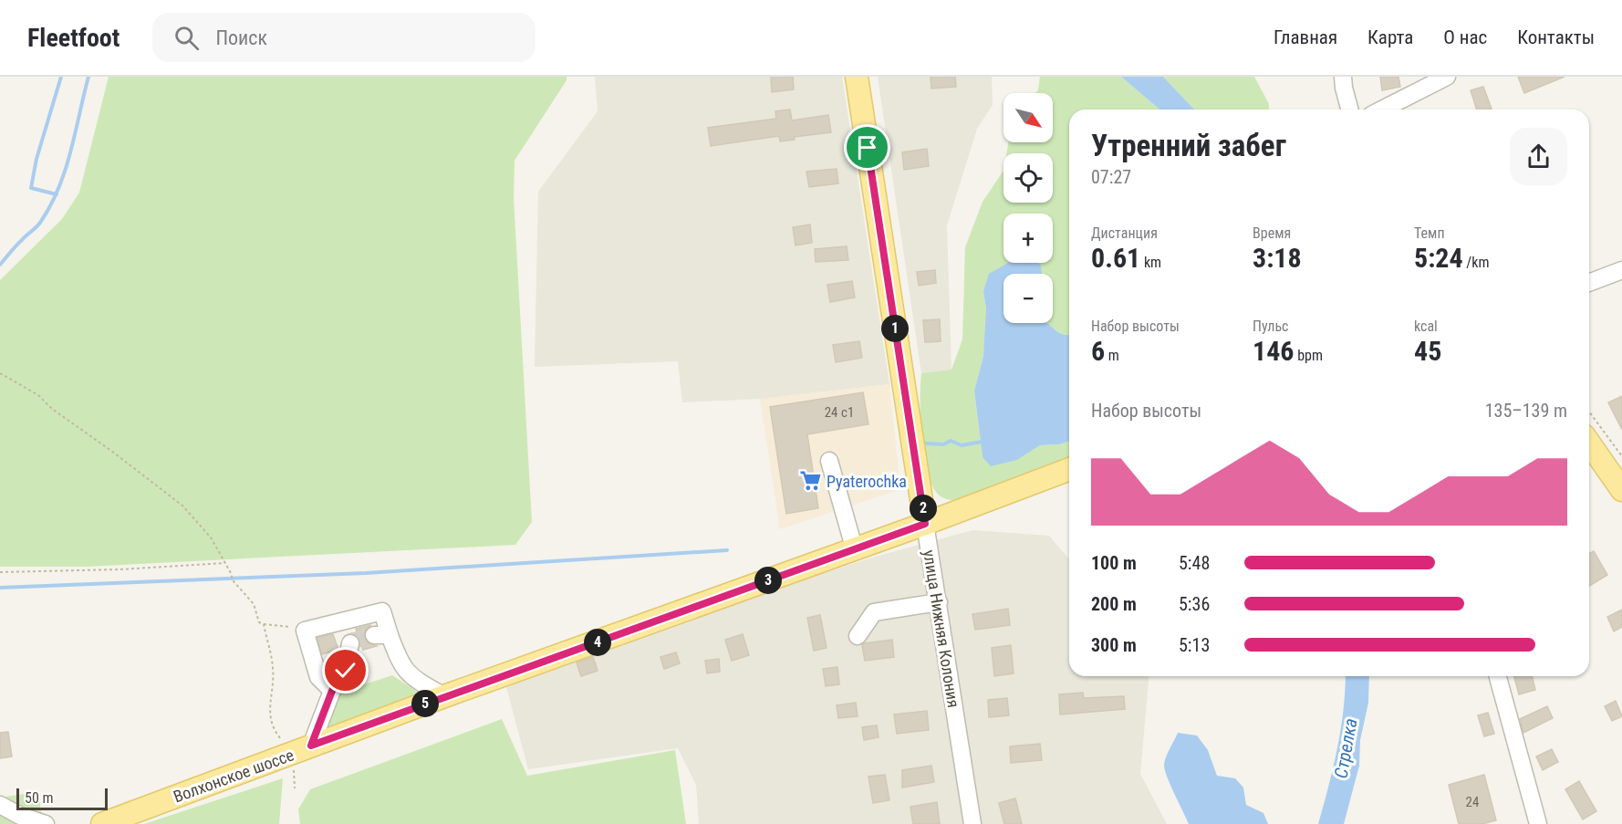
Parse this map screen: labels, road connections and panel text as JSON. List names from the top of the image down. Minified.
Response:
{"streets":{"main road":["улица Нижняя Колония","Волхонское шоссе"]},"crossings":[["улица Нижняя Колония","Волхонское шоссе"]],"water":["Стрелка"],"places":{"supermarket":["Pyaterochka"]},"house_numbers":["24 с1","24"],"scale_bar":"50 m","north":"bottom right","page":{"header":"Fleetfoot","search":"Поиск","nav":["Главная","Карта","О нас","Контакты"],"map_buttons":["+","−"],"heading":["Утренний забег","07:27"],"stats":[["Дистанция","0.61 km"],["Время","3:18"],["Темп","5:24 /km"],["Набор высоты","6 m"],["Пульс","146 bpm"],["kcal","45"]],"pins":["1","2","3","4","5"],"chart":["Набор высоты","135–139 m"],"list":[{"name":"100 m","note":"5:48"},{"name":"200 m","note":"5:36"},{"name":"300 m","note":"5:13"}],"scale":"50 m"}}
